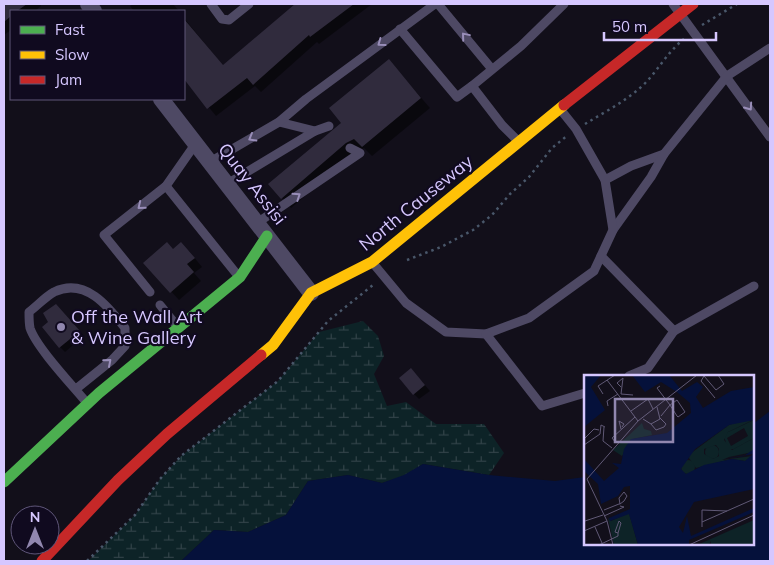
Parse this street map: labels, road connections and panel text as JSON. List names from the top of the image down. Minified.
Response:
{"streets":{"main road":["North Causeway"],"street":["Quay Assisi"]},"crossings":[["Quay Assisi","North Causeway"]],"places":["Off the Wall Art & Wine Gallery"],"legend":["Fast","Slow","Jam"],"scale_bar":"50 m","north":"top"}
